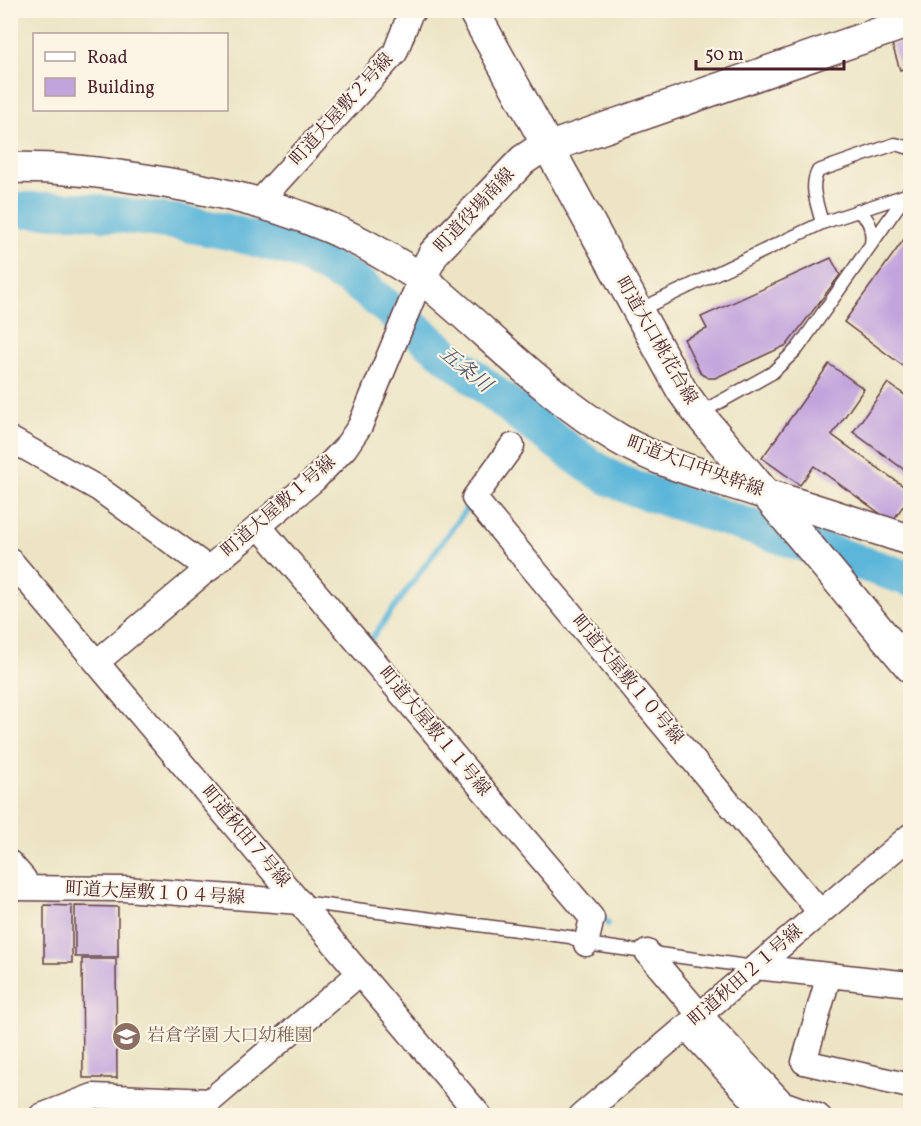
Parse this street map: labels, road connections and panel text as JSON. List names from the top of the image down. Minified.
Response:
{"streets":{"street":["町道大屋敷２号線","町道役場南線","町道大口桃花台線","町道大口中央幹線","町道大屋敷１号線","町道大屋敷１０号線","町道大屋敷１１号線","町道秋田７号線","町道大屋敷１０４号線","町道秋田２１号線"]},"crossings":[["町道役場南線","町道大口桃花台線"],["町道役場南線","町道大口中央幹線"],["町道役場南線","町道大屋敷１号線"],["町道大口桃花台線","町道大口中央幹線"],["町道大口中央幹線","町道大屋敷１号線"],["町道大屋敷１号線","町道大屋敷１１号線"],["町道大屋敷１号線","町道秋田７号線"],["町道大屋敷１０号線","町道秋田２１号線"],["町道秋田７号線","町道大屋敷１０４号線"]],"water":["五条川"],"places":{"school or university":["岩倉学園 大口幼稚園"]},"legend":["Road","Building"],"scale_bar":"50 m"}
